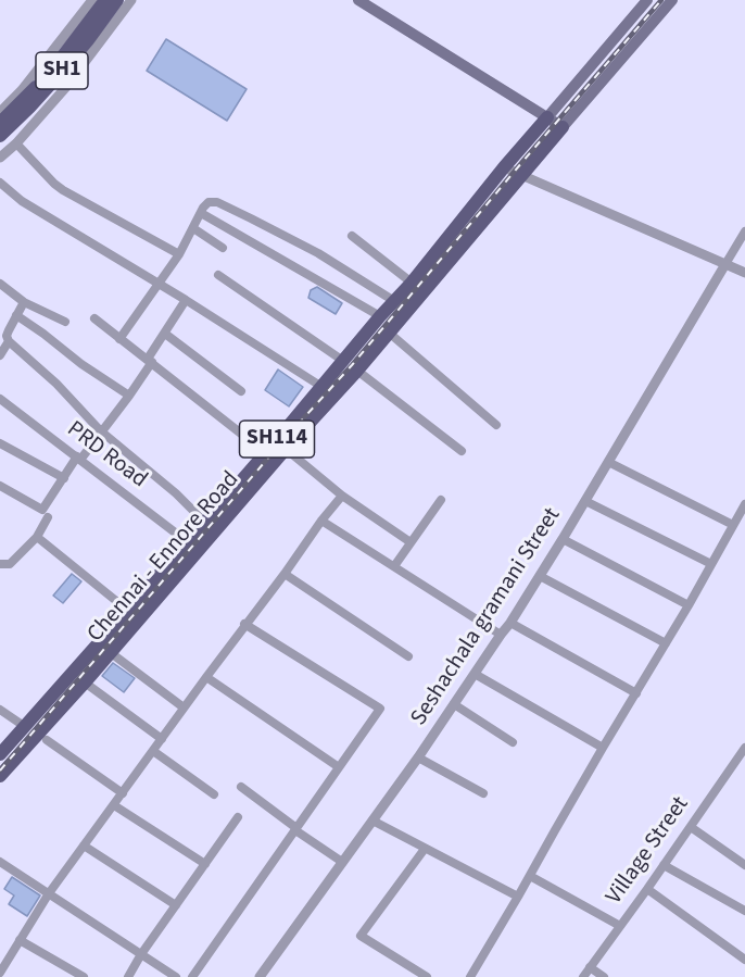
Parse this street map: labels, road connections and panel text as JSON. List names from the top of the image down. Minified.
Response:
{"streets":{"main road":["SH1","SH114","Chennai - Ennore Road"],"street":["PRD Road","Seshachala gramani Street","Village Street"]},"crossings":[["PRD Road","Chennai - Ennore Road"]]}
